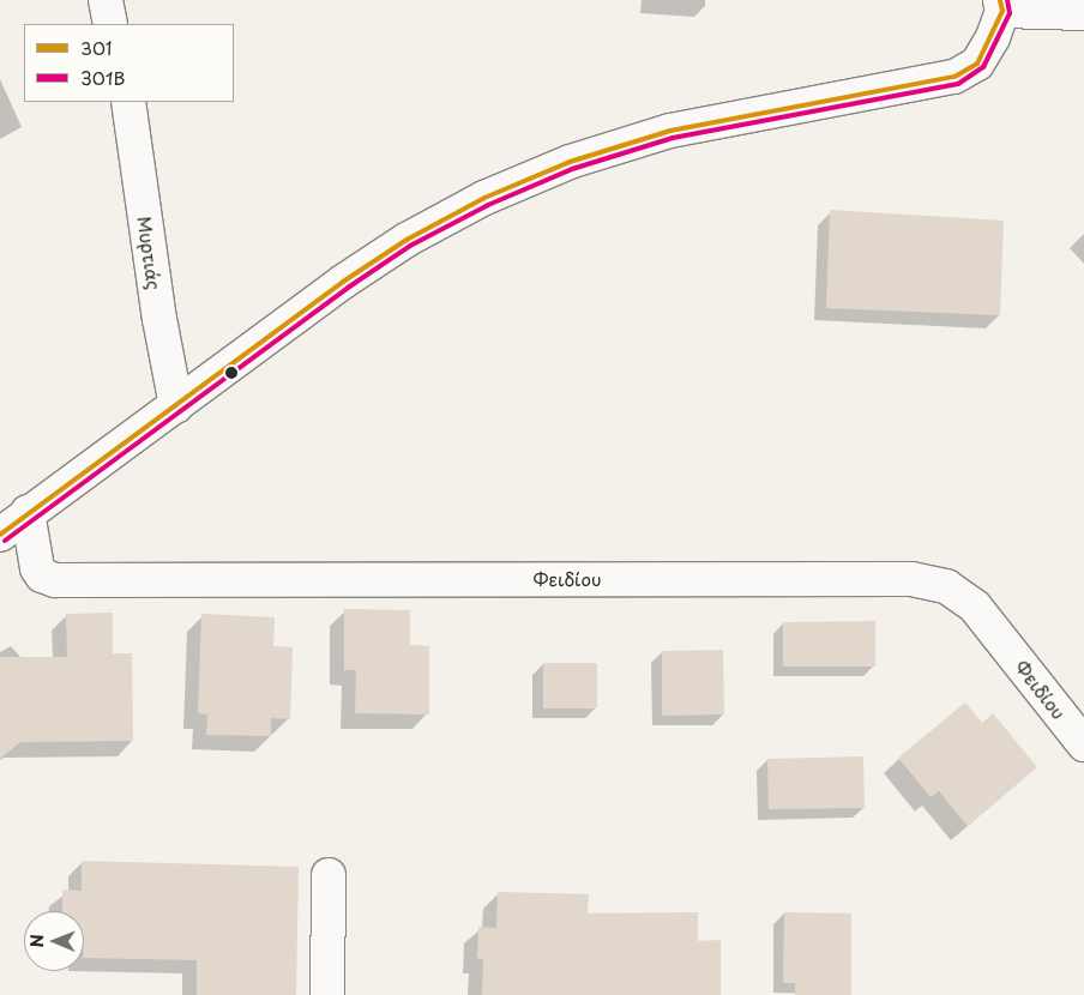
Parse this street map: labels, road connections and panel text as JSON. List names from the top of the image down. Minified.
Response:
{"streets":{"street":["Μυρτιάς","Φειδίου"]},"lines":["transit line 301","transit line 301B"],"legend":["301","301B"],"north":"left"}
